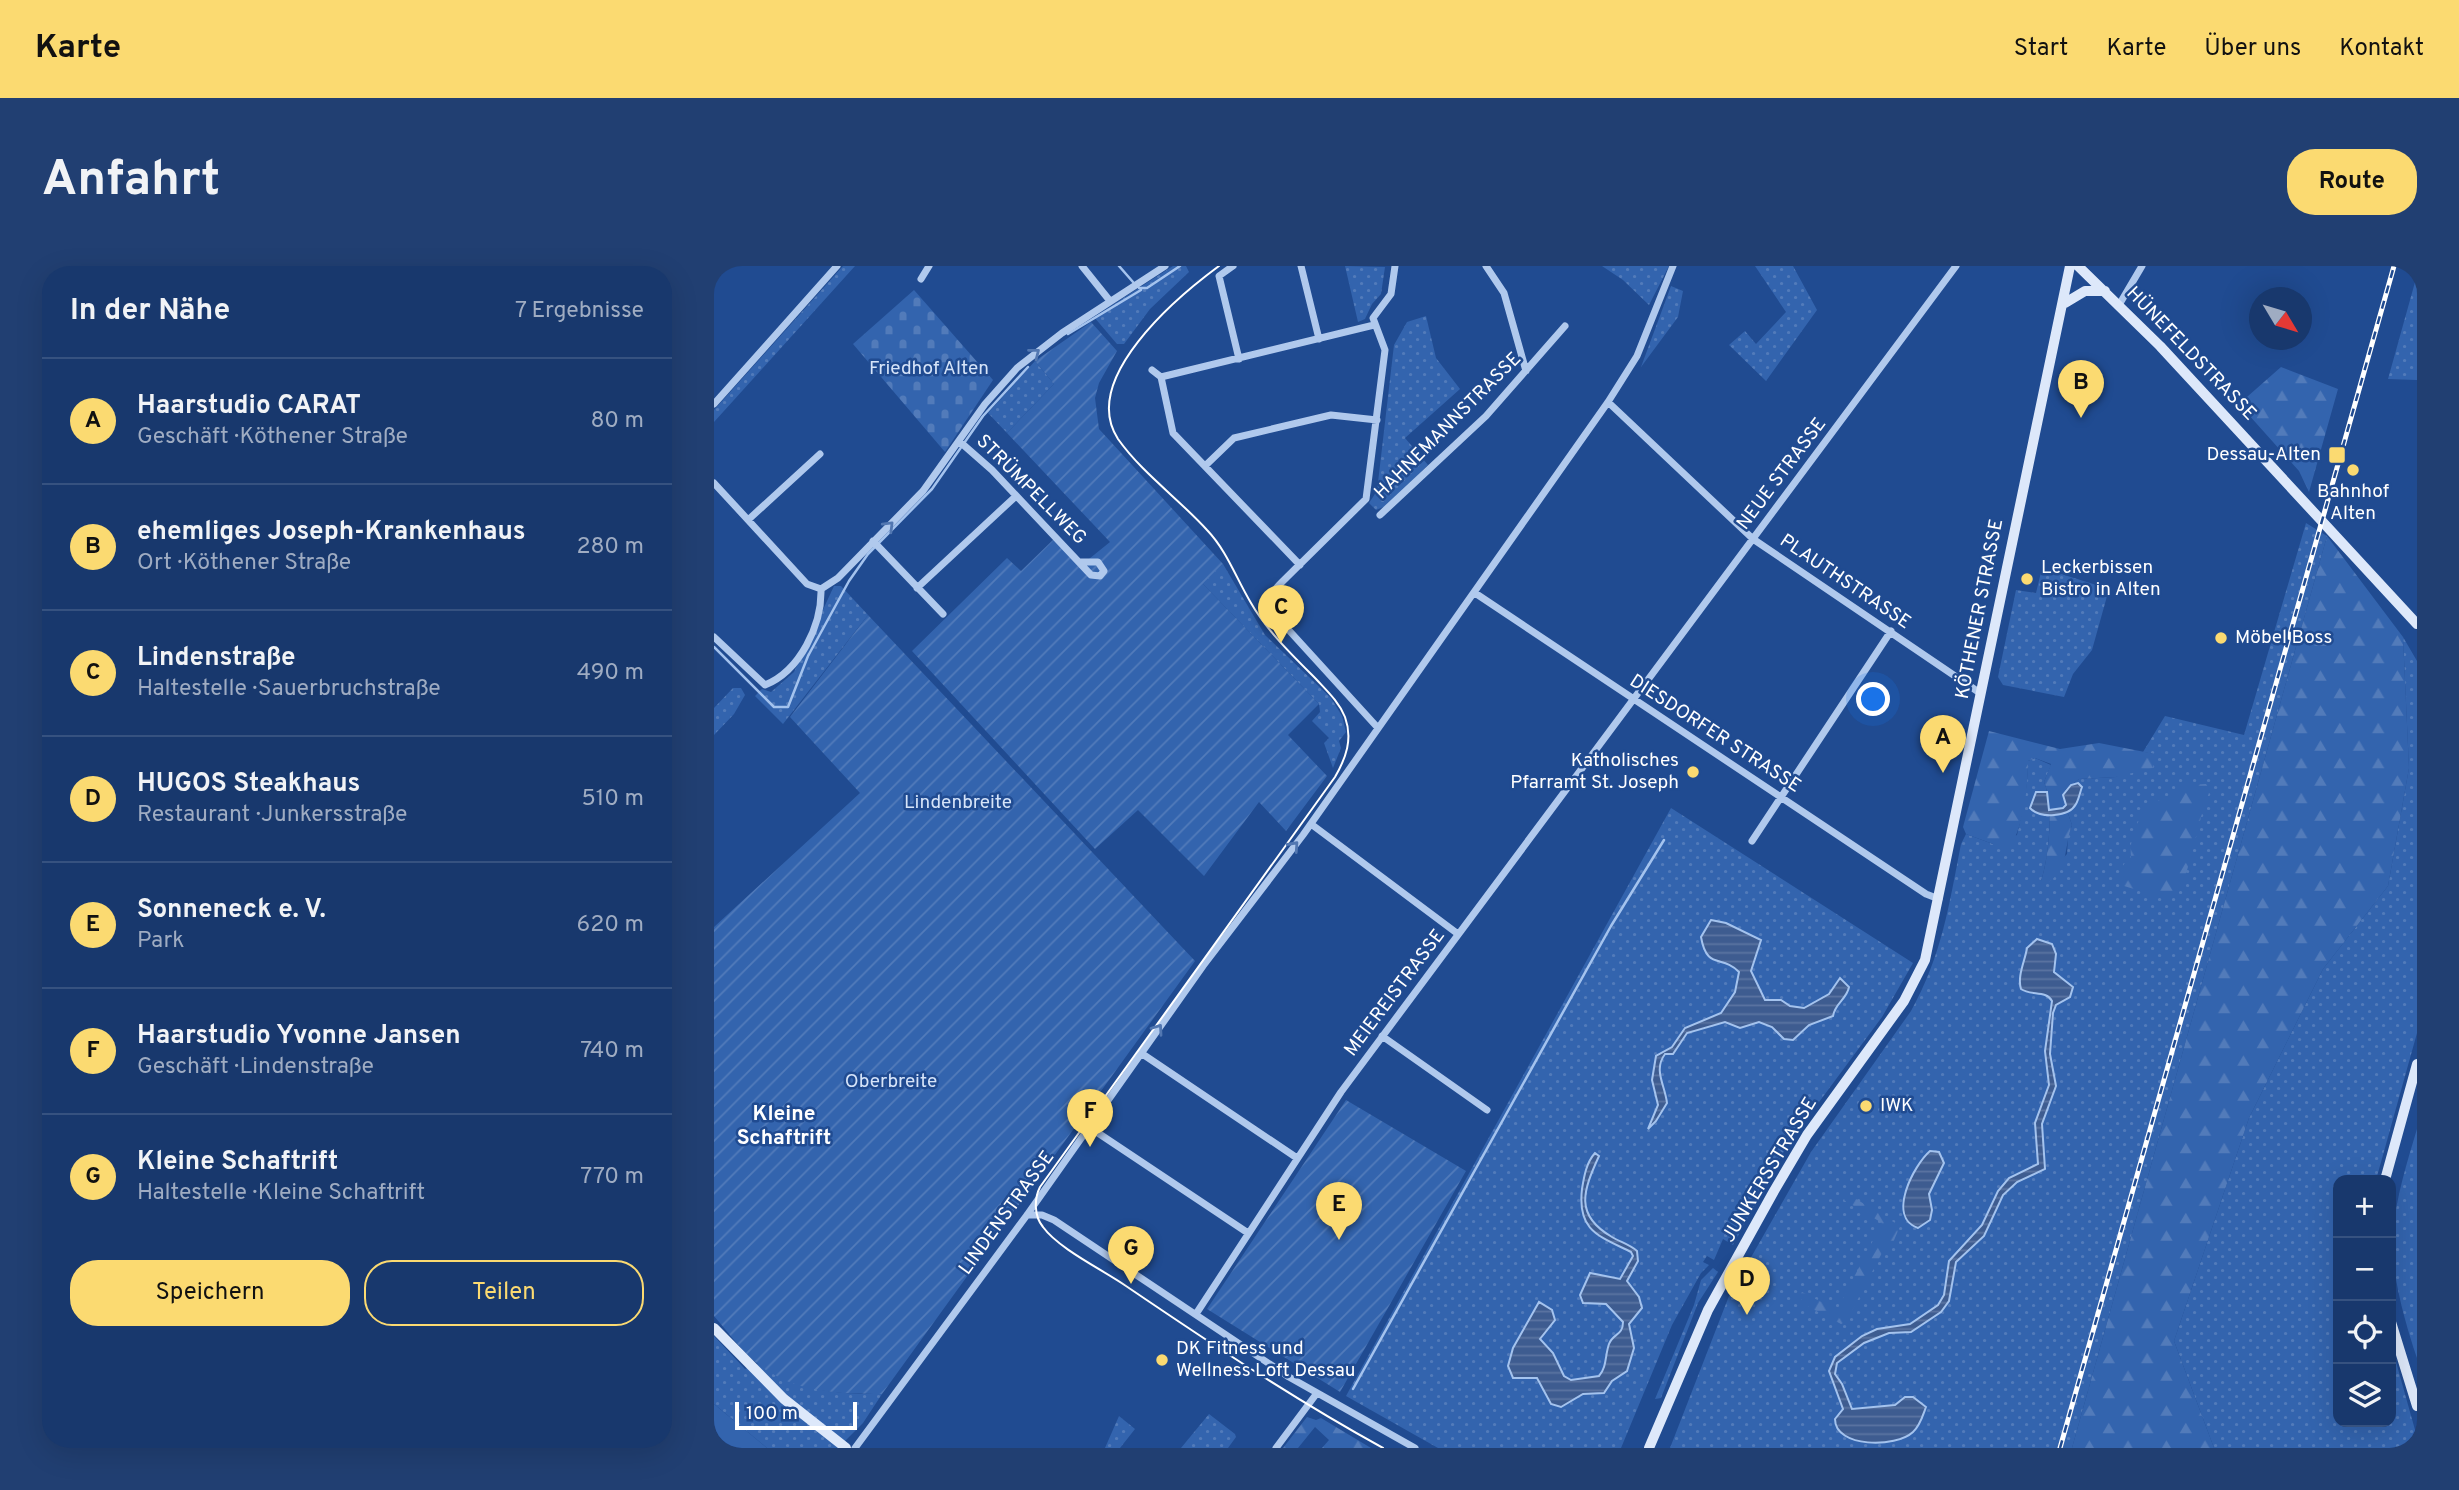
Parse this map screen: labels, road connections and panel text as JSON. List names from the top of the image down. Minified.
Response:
{"streets":{"main road":["HÜNEFELDSTRASSE","KÖTHENER STRASSE","JUNKERSSTRASSE"],"street":["HAHNEMANNSTRASSE","NEUE STRASSE","STRÜMPELLWEG","PLAUTHSTRASSE","DIESDORFER STRASSE","MEIEREISTRASSE","LINDENSTRASSE"]},"crossings":[["NEUE STRASSE","PLAUTHSTRASSE"],["NEUE STRASSE","DIESDORFER STRASSE"],["NEUE STRASSE","MEIEREISTRASSE"],["PLAUTHSTRASSE","KÖTHENER STRASSE"],["PLAUTHSTRASSE","LINDENSTRASSE"],["KÖTHENER STRASSE","DIESDORFER STRASSE"],["KÖTHENER STRASSE","JUNKERSSTRASSE"],["DIESDORFER STRASSE","MEIEREISTRASSE"],["DIESDORFER STRASSE","LINDENSTRASSE"]],"districts":["Kleine Schaftrift"],"parks":["Friedhof Alten","Lindenbreite","Oberbreite"],"places":{"transit":["Dessau-Alten"],"other":["Bahnhof Alten","Leckerbissen Bistro in Alten","Möbel Boss","Katholisches Pfarramt St. Joseph","IWK","DK Fitness und Wellness Loft Dessau"]},"scale_bar":"100 m","north":"bottom right","page":{"header":"Karte","nav":["Start","Karte","Über uns","Kontakt"],"buttons":["Route",["Speichern","Teilen"]],"title":"Anfahrt","heading":["In der Nähe","7 Ergebnisse"],"list":[{"mark":"A","name":"Haarstudio CARAT","note":"Geschäft · Köthener Straße","value":"80 m"},{"mark":"B","name":"ehemliges Joseph-Krankenhaus","note":"Ort · Köthener Straße","value":"280 m"},{"mark":"C","name":"Lindenstraße","note":"Haltestelle · Sauerbruchstraße","value":"490 m"},{"mark":"D","name":"HUGOS Steakhaus","note":"Restaurant · Junkersstraße","value":"510 m"},{"mark":"E","name":"Sonneneck e. V.","note":"Park","value":"620 m"},{"mark":"F","name":"Haarstudio Yvonne Jansen","note":"Geschäft · Lindenstraße","value":"740 m"},{"mark":"G","name":"Kleine Schaftrift","note":"Haltestelle · Kleine Schaftrift","value":"770 m"}],"pins":["B","C","A","F","E","G","D"],"map_buttons":["+","−"],"scale":"100 m"}}
